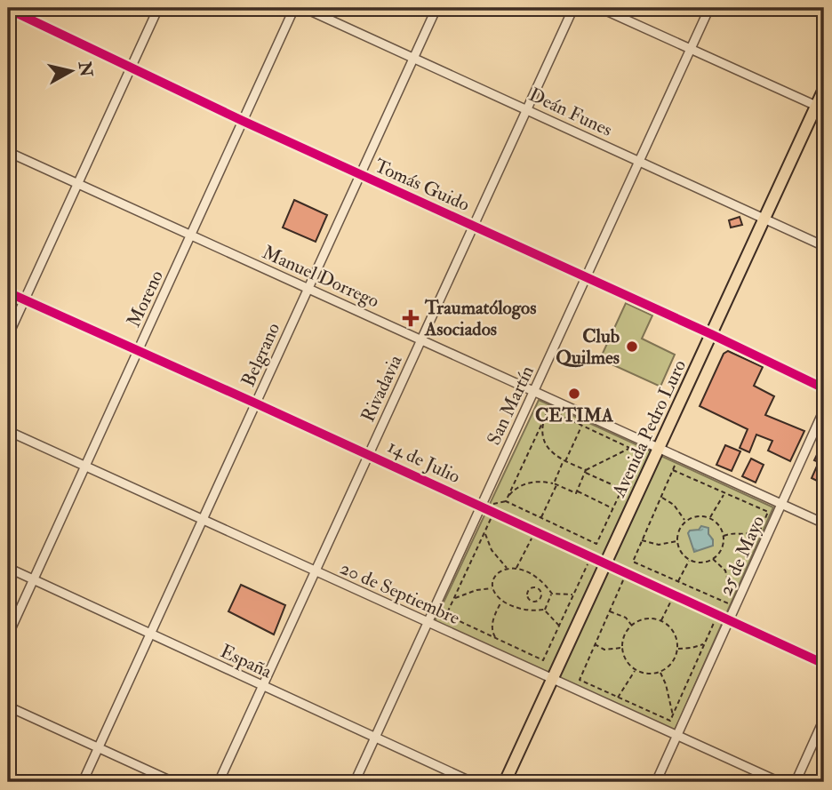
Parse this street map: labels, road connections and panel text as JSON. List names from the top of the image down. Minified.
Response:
{"streets":{"main road":["Avenida Pedro Luro"],"street":["Deán Funes","Tomás Guido","Manuel Dorrego","Moreno","Belgrano","Rivadavia","San Martín","14 de Julio","25 de Mayo","20 de Septiembre","España"]},"crossings":[["Deán Funes","Belgrano"],["Deán Funes","Rivadavia"],["Deán Funes","San Martín"],["Deán Funes","Avenida Pedro Luro"],["Tomás Guido","Moreno"],["Tomás Guido","Belgrano"],["Tomás Guido","Rivadavia"],["Tomás Guido","San Martín"],["Tomás Guido","Avenida Pedro Luro"],["Manuel Dorrego","Moreno"],["Manuel Dorrego","Belgrano"],["Manuel Dorrego","Rivadavia"],["Manuel Dorrego","San Martín"],["Manuel Dorrego","Avenida Pedro Luro"],["Manuel Dorrego","25 de Mayo"],["Moreno","14 de Julio"],["Moreno","20 de Septiembre"],["Moreno","España"],["Belgrano","14 de Julio"],["Belgrano","20 de Septiembre"],["Belgrano","España"],["Rivadavia","14 de Julio"],["Rivadavia","20 de Septiembre"],["Rivadavia","España"],["San Martín","14 de Julio"],["San Martín","20 de Septiembre"],["San Martín","España"],["Avenida Pedro Luro","14 de Julio"],["Avenida Pedro Luro","20 de Septiembre"],["14 de Julio","25 de Mayo"],["25 de Mayo","20 de Septiembre"]],"places":{"health":["Traumatólogos Asociados"],"other":["Club Quilmes","CETIMA"]},"north":"right"}
